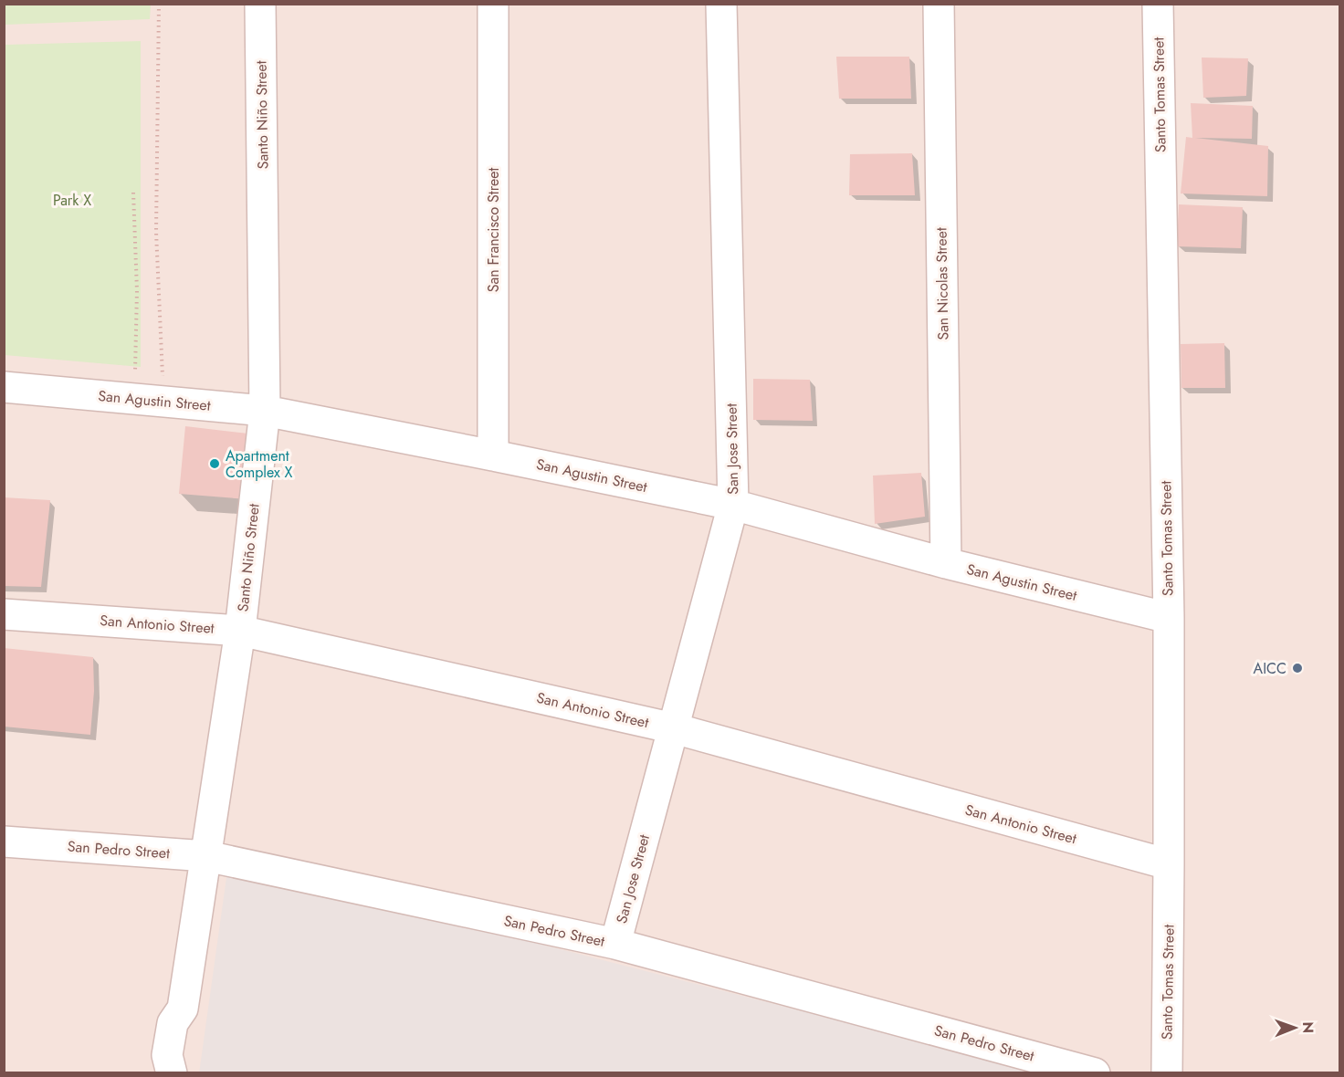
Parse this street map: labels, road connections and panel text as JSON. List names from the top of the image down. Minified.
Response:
{"streets":{"street":["Santo Tomas Street","Santo Niño Street","San Francisco Street","San Nicolas Street","San Agustin Street","San Jose Street","San Antonio Street","San Pedro Street"]},"crossings":[["Santo Tomas Street","San Agustin Street"],["Santo Tomas Street","San Antonio Street"],["Santo Niño Street","San Agustin Street"],["Santo Niño Street","San Antonio Street"],["Santo Niño Street","San Pedro Street"],["San Francisco Street","San Agustin Street"],["San Nicolas Street","San Agustin Street"],["San Agustin Street","San Jose Street"],["San Jose Street","San Antonio Street"],["San Jose Street","San Pedro Street"]],"parks":["Park X"],"places":["Apartment Complex X","AICC"],"north":"right"}
